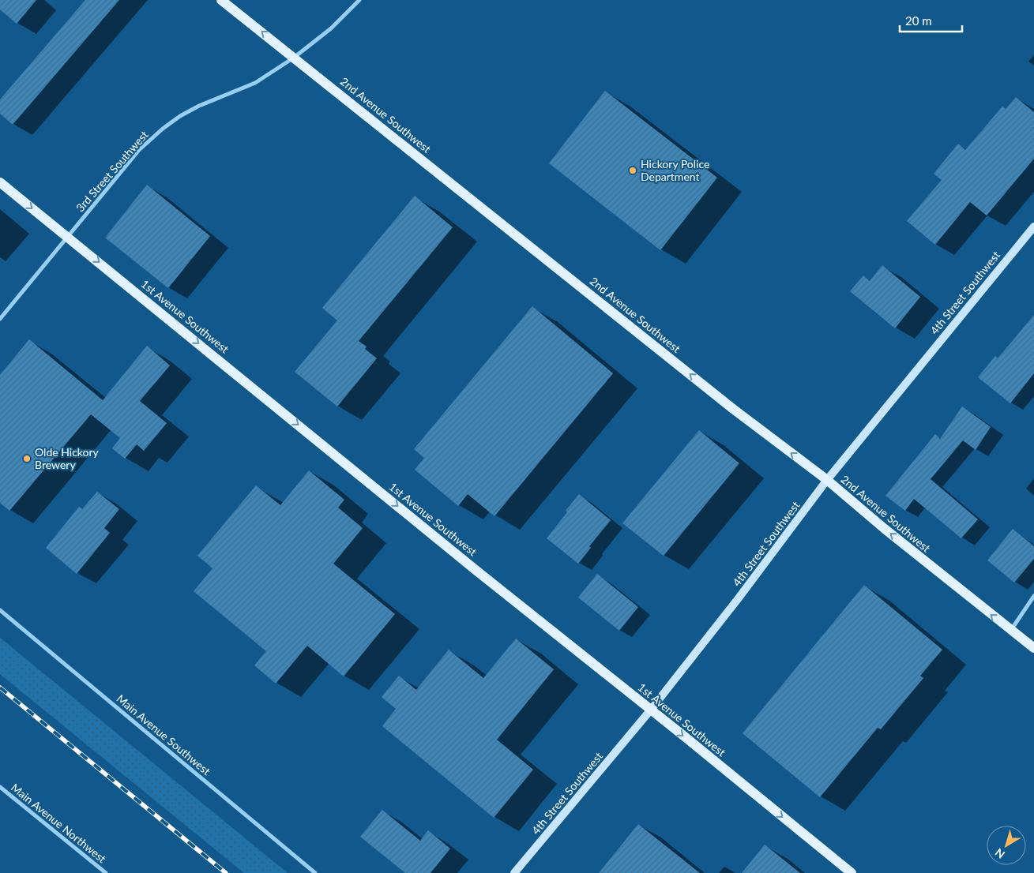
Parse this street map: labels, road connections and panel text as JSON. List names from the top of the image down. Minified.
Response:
{"streets":{"main road":["2nd Avenue Southwest","4th Street Southwest","1st Avenue Southwest"],"street":["3rd Street Southwest","Main Avenue Southwest","Main Avenue Northwest"]},"crossings":[["2nd Avenue Southwest","3rd Street Southwest"],["2nd Avenue Southwest","4th Street Southwest"],["3rd Street Southwest","1st Avenue Southwest"],["4th Street Southwest","1st Avenue Southwest"]],"one_way":["2nd Avenue Southwest","1st Avenue Southwest"],"places":["Hickory Police Department","Olde Hickory Brewery"],"scale_bar":"20 m","north":"bottom left"}
